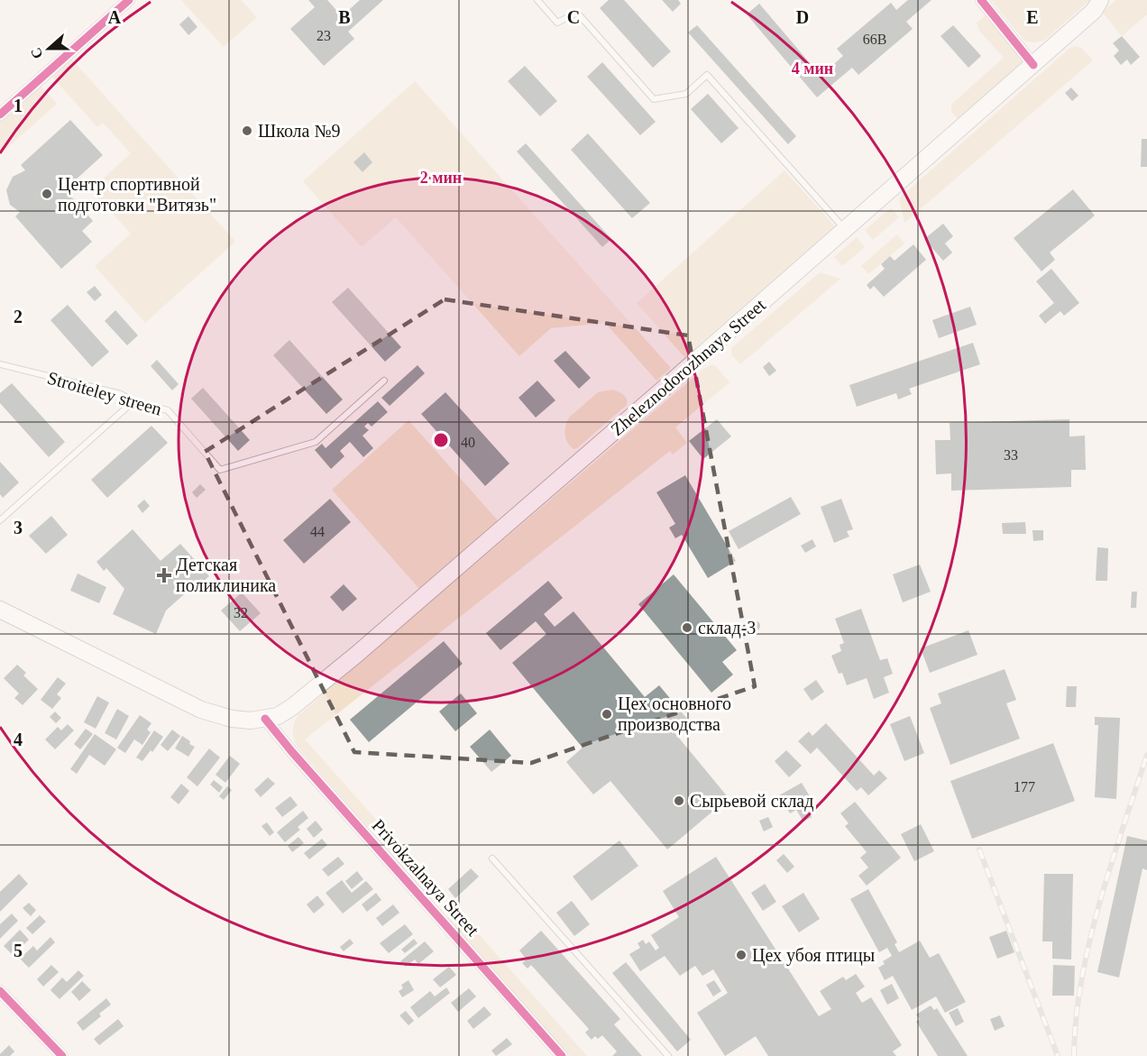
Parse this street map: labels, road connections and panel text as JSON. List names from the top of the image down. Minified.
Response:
{"streets":{"main road":["Zheleznodorozhnaya Street"],"street":["Privokzalnaya Street"],"lane":["Stroiteley streen"]},"crossings":[["Zheleznodorozhnaya Street","Privokzalnaya Street"]],"places":{"other":["Школа №9","Центр спортивной подготовки \"Витязь\"","склад-3","Цех основного производства","Сырьевой склад","Цех убоя птицы"],"health":["Детская поликлиника"]},"house_numbers":["23","66В","40","33","44","32","177"],"north":"left","grid":{"columns":["A","B","C","D","E"],"rows":["1","2","3","4","5"]},"rings":["4 мин","2 мин"]}
